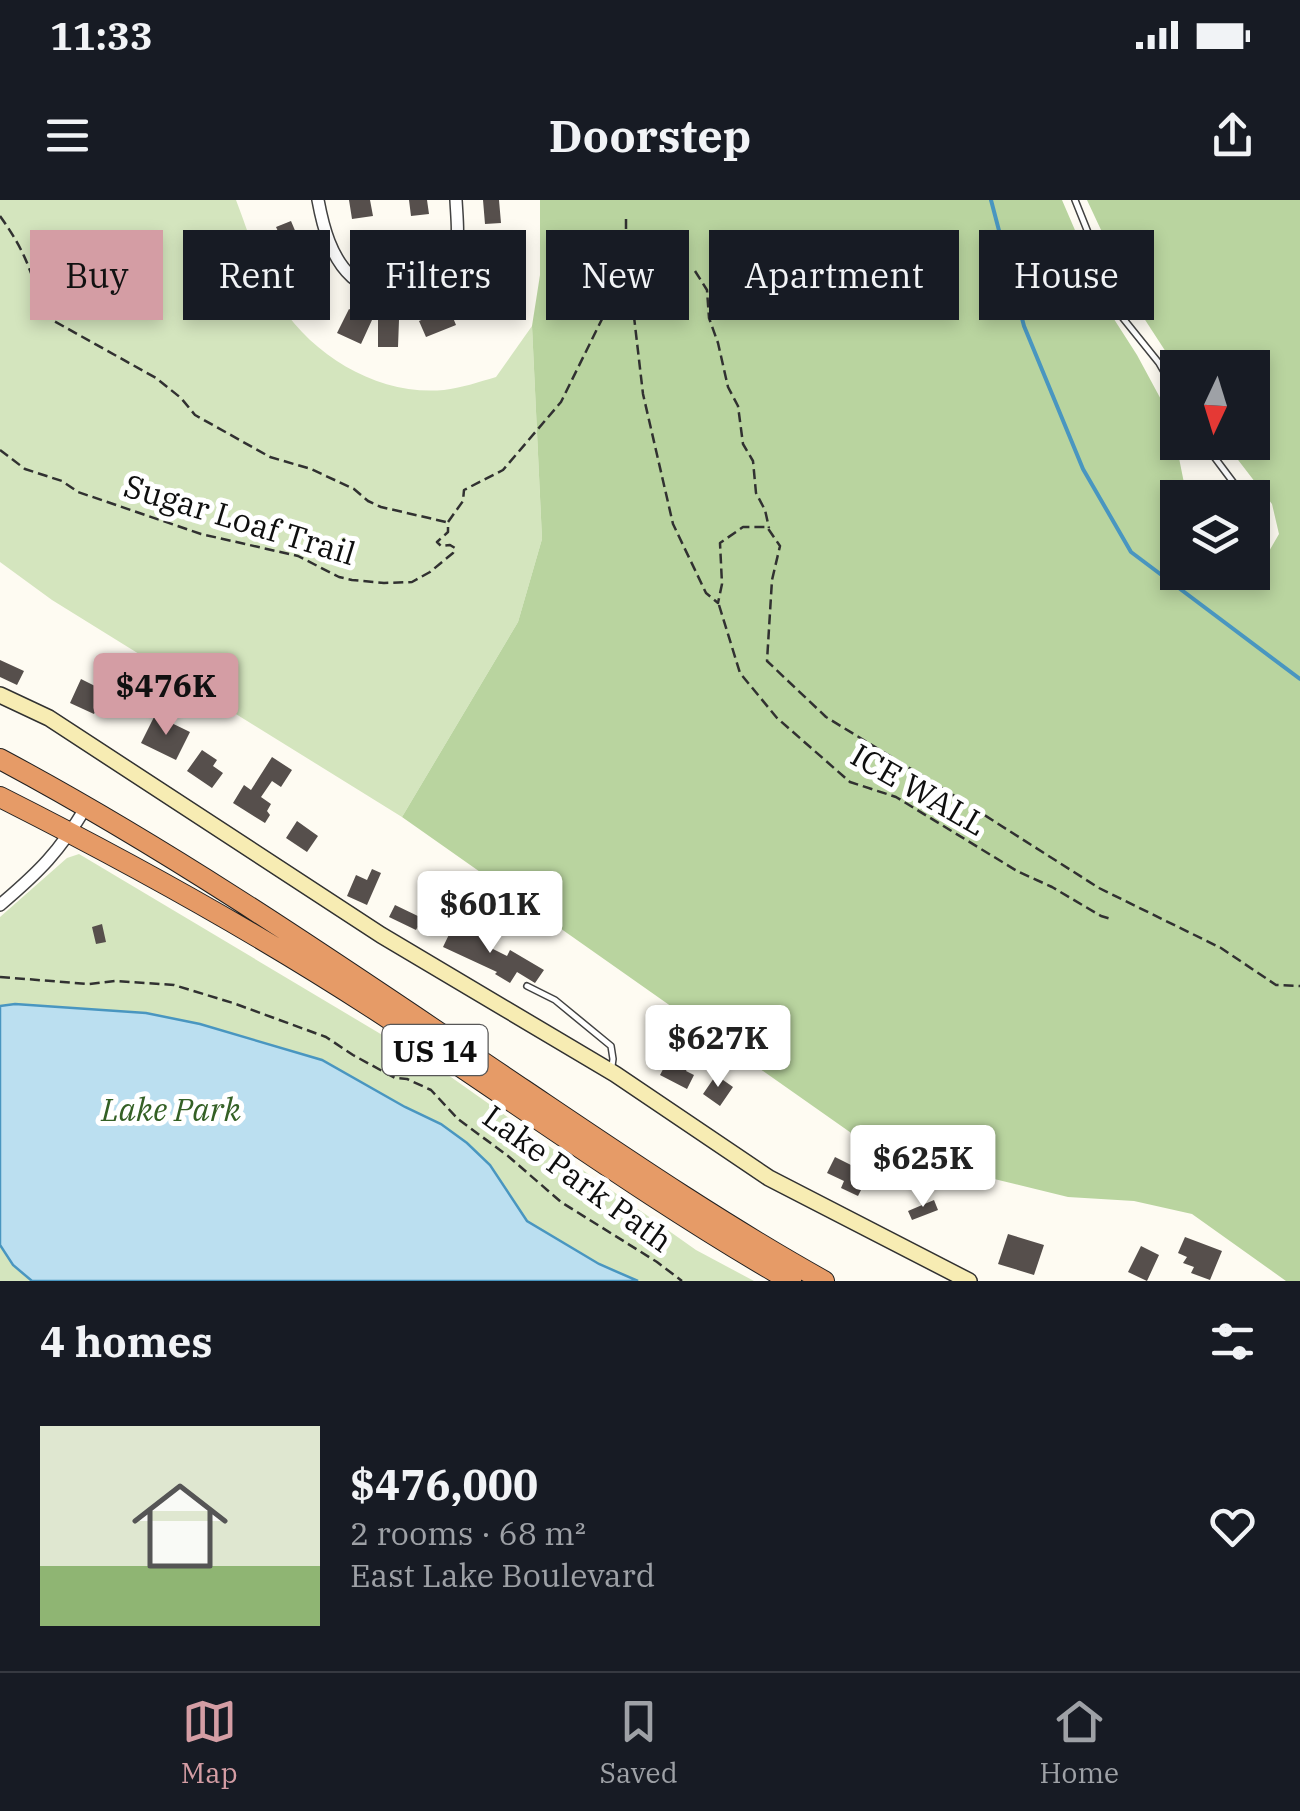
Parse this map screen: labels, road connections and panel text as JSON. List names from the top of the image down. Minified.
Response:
{"streets":{"highway":["US 14"],"path":["Sugar Loaf Trail","ICE WALL","Lake Park Path"]},"parks":["Lake Park"],"north":"bottom","page":{"status":"11:33","header":"Doorstep","chip":["Buy","Rent","Filters","New","Apartment","House"],"price":["$476K","$601K","$627K","$625K"],"heading":"4 homes","list":[{"name":"$476,000","note":"2 rooms · 68 m² · East Lake Boulevard"}],"tabs":["Map","Saved","Home"]}}
